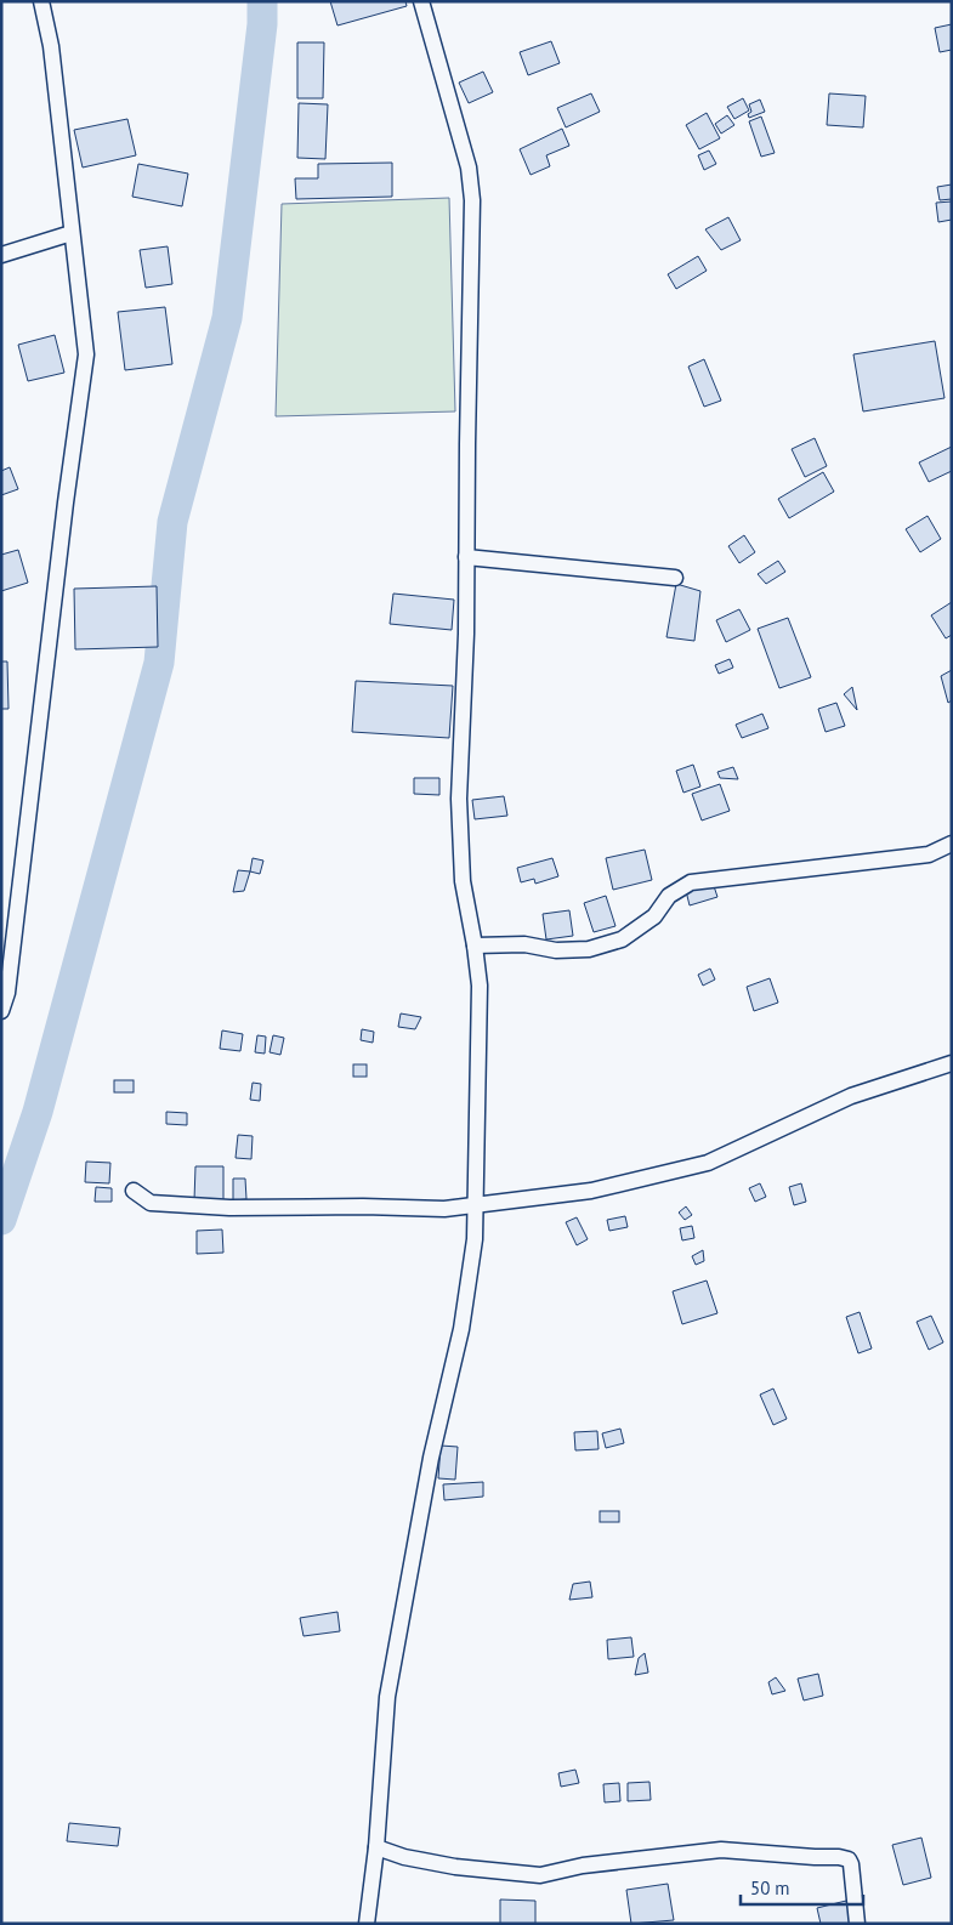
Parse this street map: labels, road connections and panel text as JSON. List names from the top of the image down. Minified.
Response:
{"scale_bar":"50 m"}
